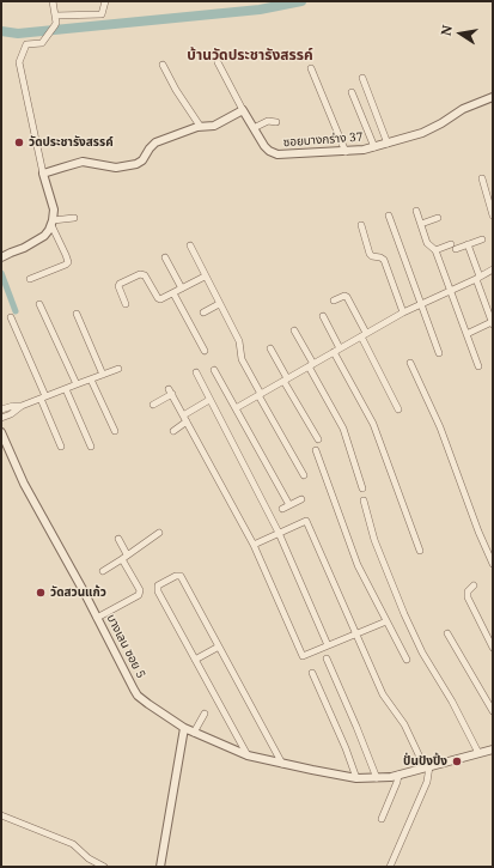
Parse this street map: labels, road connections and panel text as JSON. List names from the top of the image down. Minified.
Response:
{"streets":{"street":["ซอยบางกร่าง 37","บางเลน ซอย 5"]},"districts":["บ้านวัดประชารังสรรค์"],"places":["วัดประชารังสรรค์","วัดสวนแก้ว","ปั่นปังปิ้ง"],"north":"left"}
